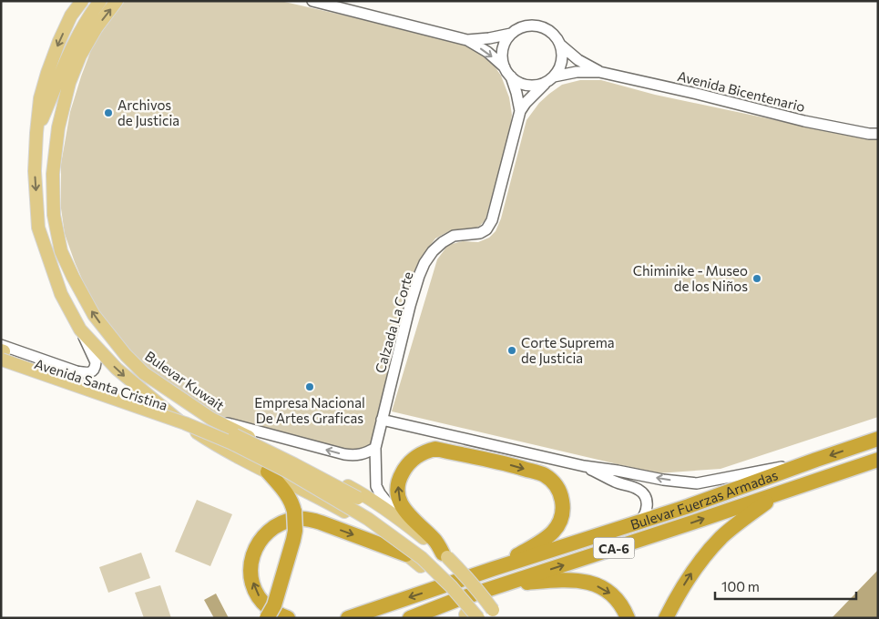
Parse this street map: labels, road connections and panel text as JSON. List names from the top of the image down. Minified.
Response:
{"streets":{"highway":["Bulevar Fuerzas Armadas","CA-6"],"main road":["Bulevar Kuwait"],"street":["Avenida Bicentenario","Calzada La Corte","Avenida Santa Cristina"]},"crossings":[["Avenida Bicentenario","Calzada La Corte"],["Calzada La Corte","Bulevar Kuwait"]],"places":["Archivos de Justicia","Chiminike - Museo de los Niños","Corte Suprema de Justicia","Empresa Nacional De Artes Graficas"],"scale_bar":"100 m"}
